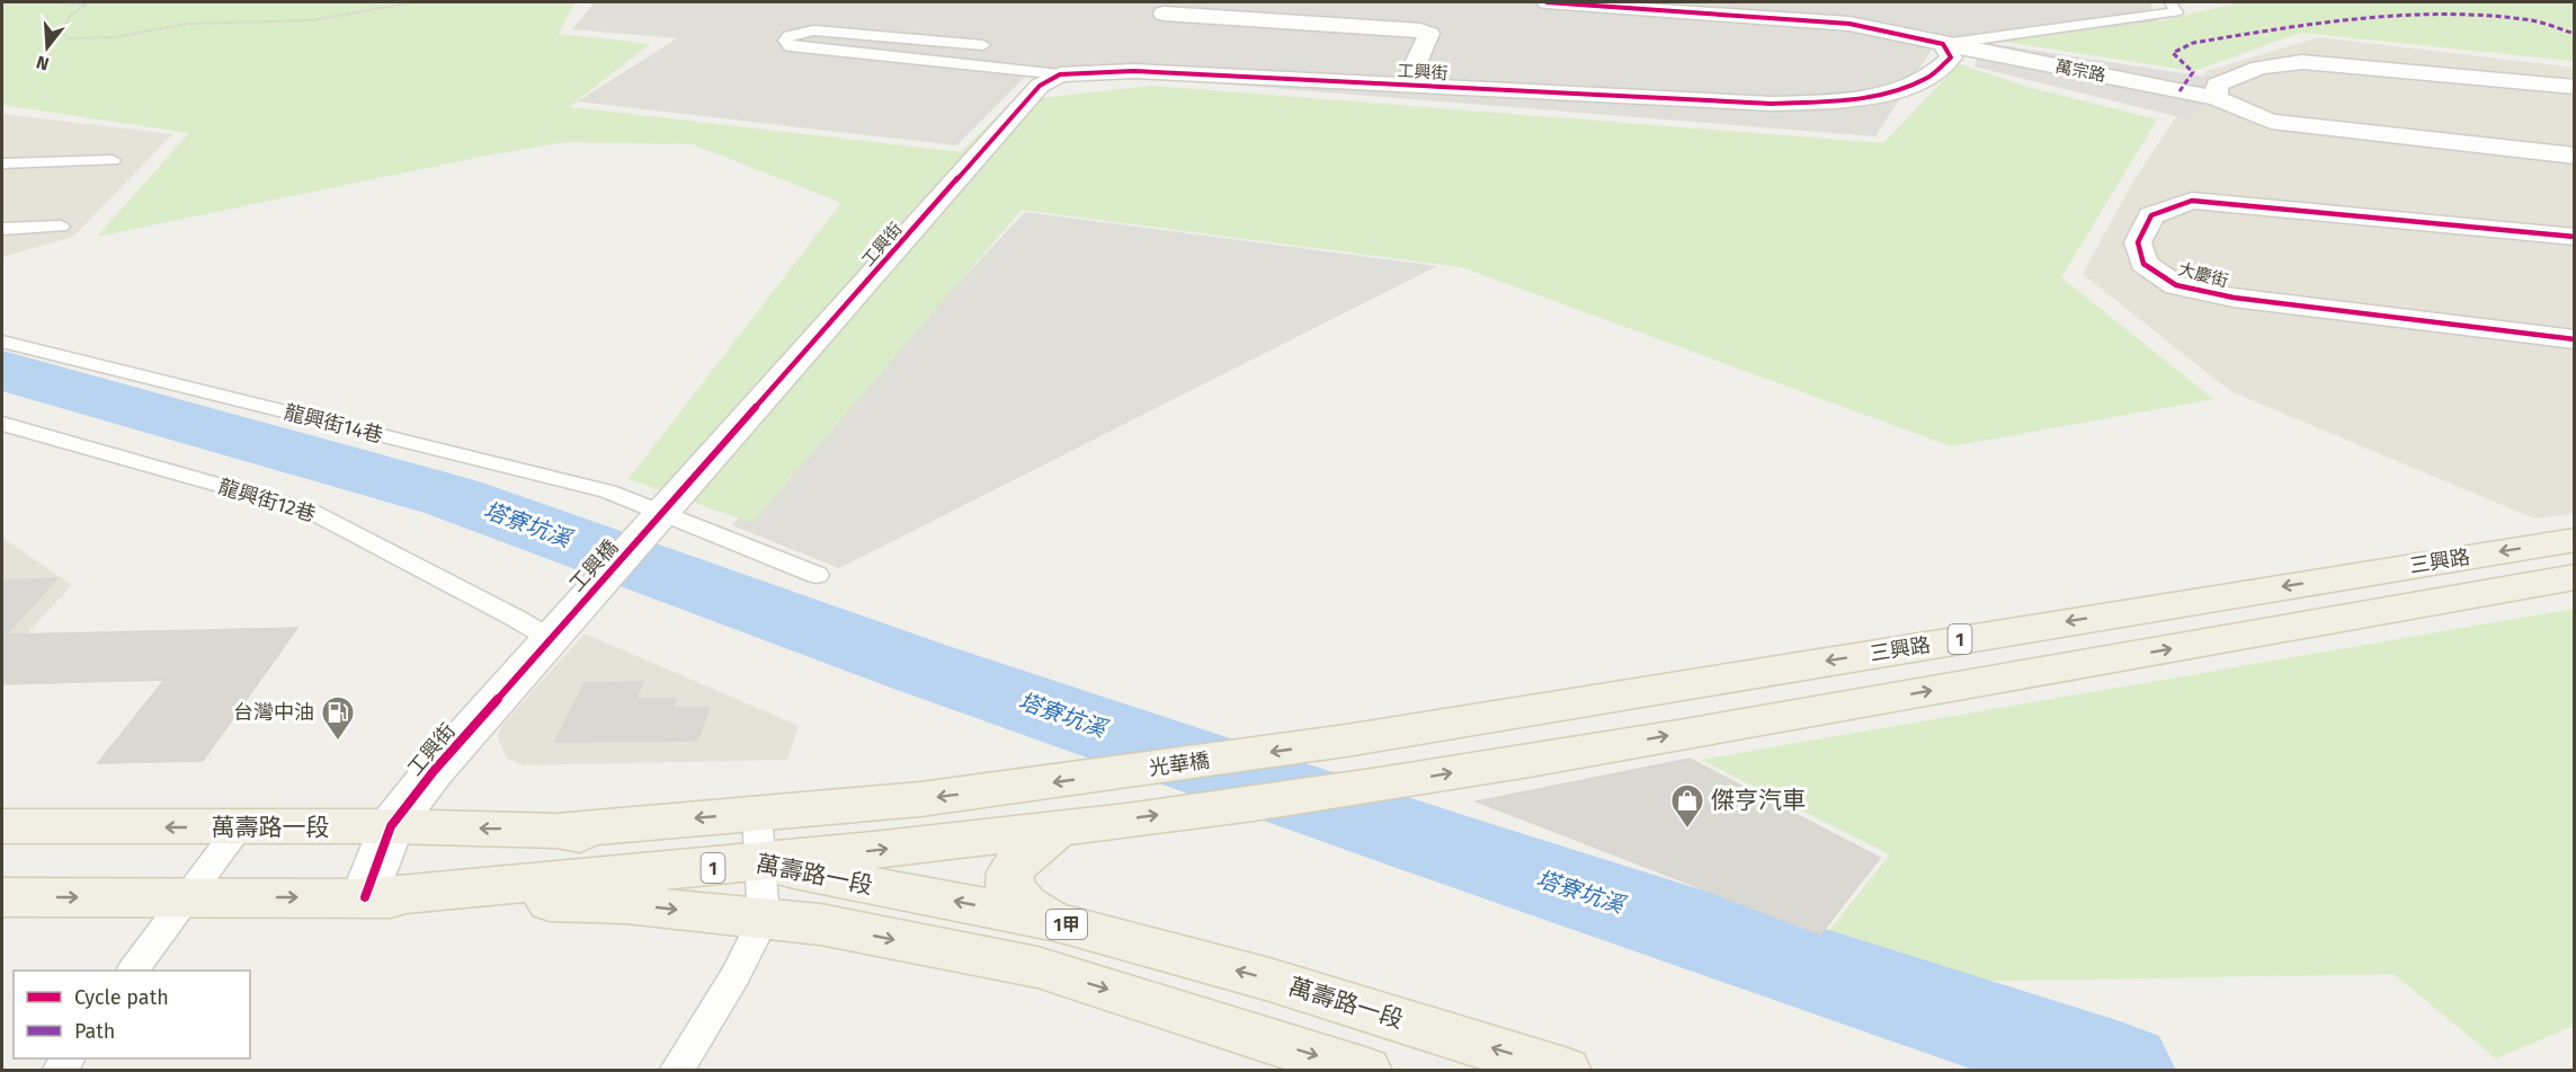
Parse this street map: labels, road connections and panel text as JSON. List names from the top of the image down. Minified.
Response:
{"streets":{"main road":["三興路","1","光華橋","萬壽路一段","1甲"],"street":["萬宗路","工興街","大慶街","工興橋"],"lane":["龍興街14巷","龍興街12巷"]},"crossings":[["萬宗路","工興街"],["工興街","龍興街14巷"],["工興街","龍興街12巷"],["工興街","工興橋"],["工興街","1"],["工興街","萬壽路一段"],["工興街","1甲"],["龍興街14巷","工興橋"],["龍興街12巷","工興橋"],["三興路","1"],["三興路","光華橋"],["1","光華橋"],["1","萬壽路一段"],["1","1甲"]],"water":["塔寮坑溪"],"places":{"fuel station":["台灣中油"],"shop":["傑亨汽車"]},"legend":["Cycle path","Path"],"north":"bottom"}
